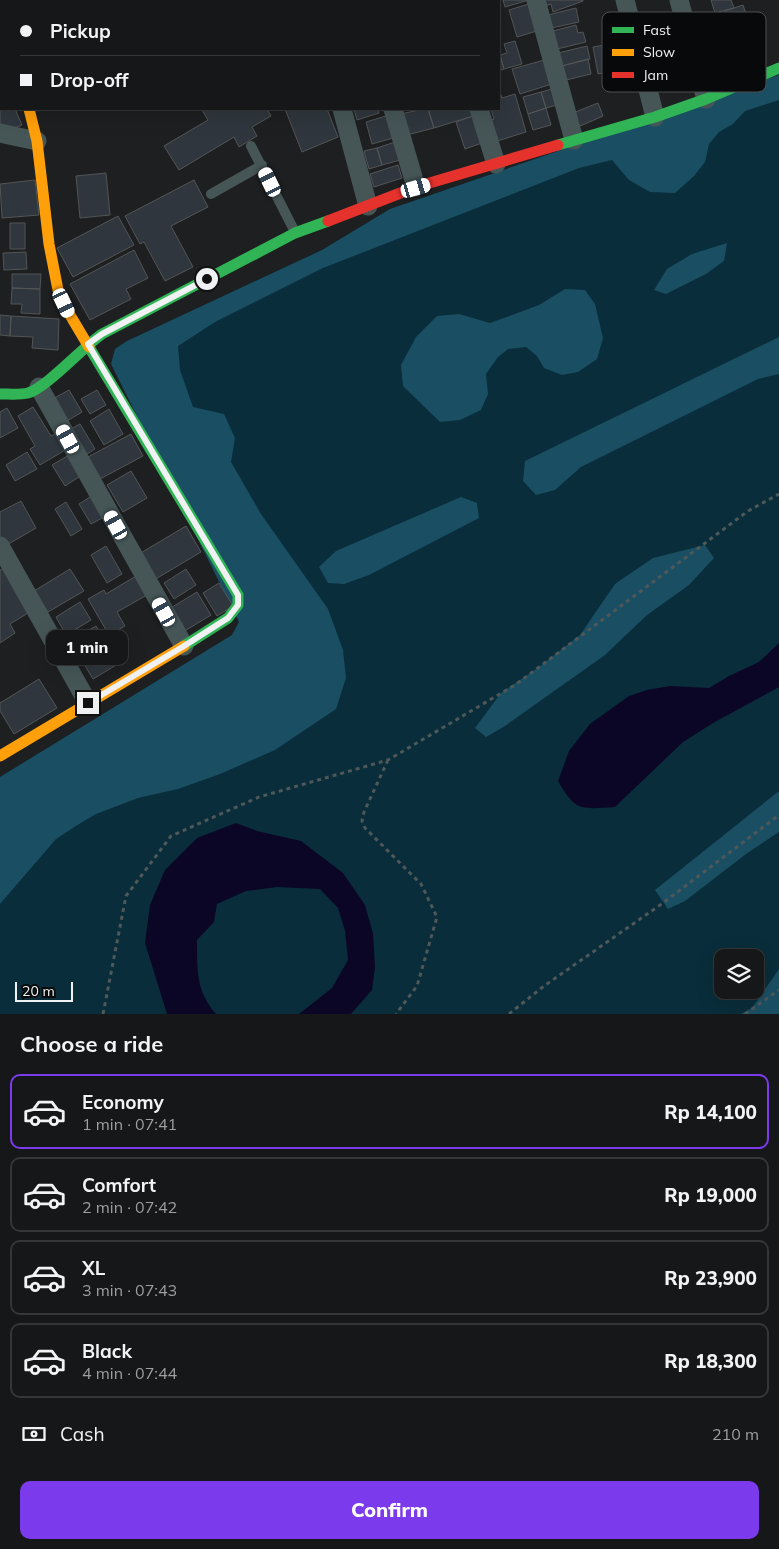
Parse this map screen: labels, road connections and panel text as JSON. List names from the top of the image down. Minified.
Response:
{"legend":["Fast","Slow","Jam"],"scale_bar":"20 m","page":{"banner":["Pickup","Drop-off"],"bubble":"1 min","scale":"20 m","heading":"Choose a ride","list":[{"name":"Economy","note":"1 min · 07:41","value":"Rp 14,100"},{"name":"Comfort","note":"2 min · 07:42","value":"Rp 19,000"},{"name":"XL","note":"3 min · 07:43","value":"Rp 23,900"},{"name":"Black","note":"4 min · 07:44","value":"Rp 18,300"}],"pay":["Cash","210 m"],"buttons":"Confirm"}}
